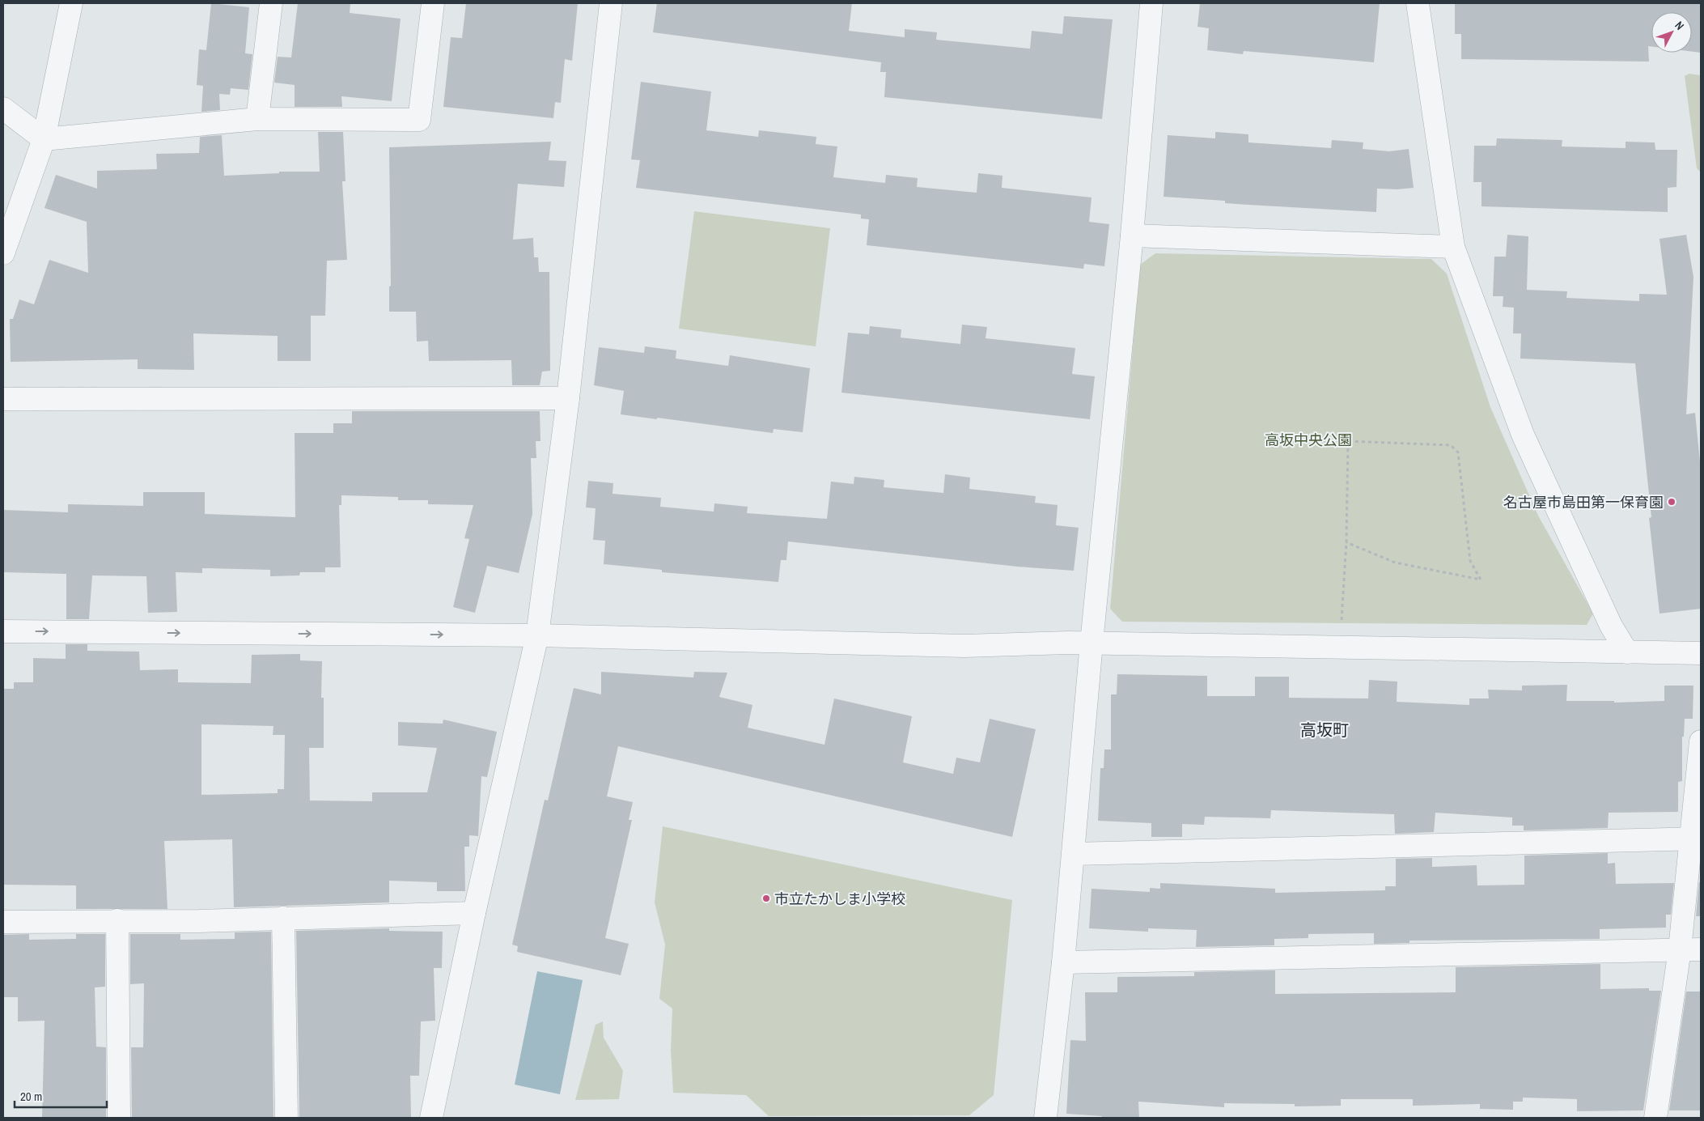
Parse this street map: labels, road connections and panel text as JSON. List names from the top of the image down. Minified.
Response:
{"districts":["高坂町"],"parks":["高坂中央公園"],"places":["名古屋市島田第一保育園","市立たかしま小学校"],"scale_bar":"20 m","north":"top right"}
